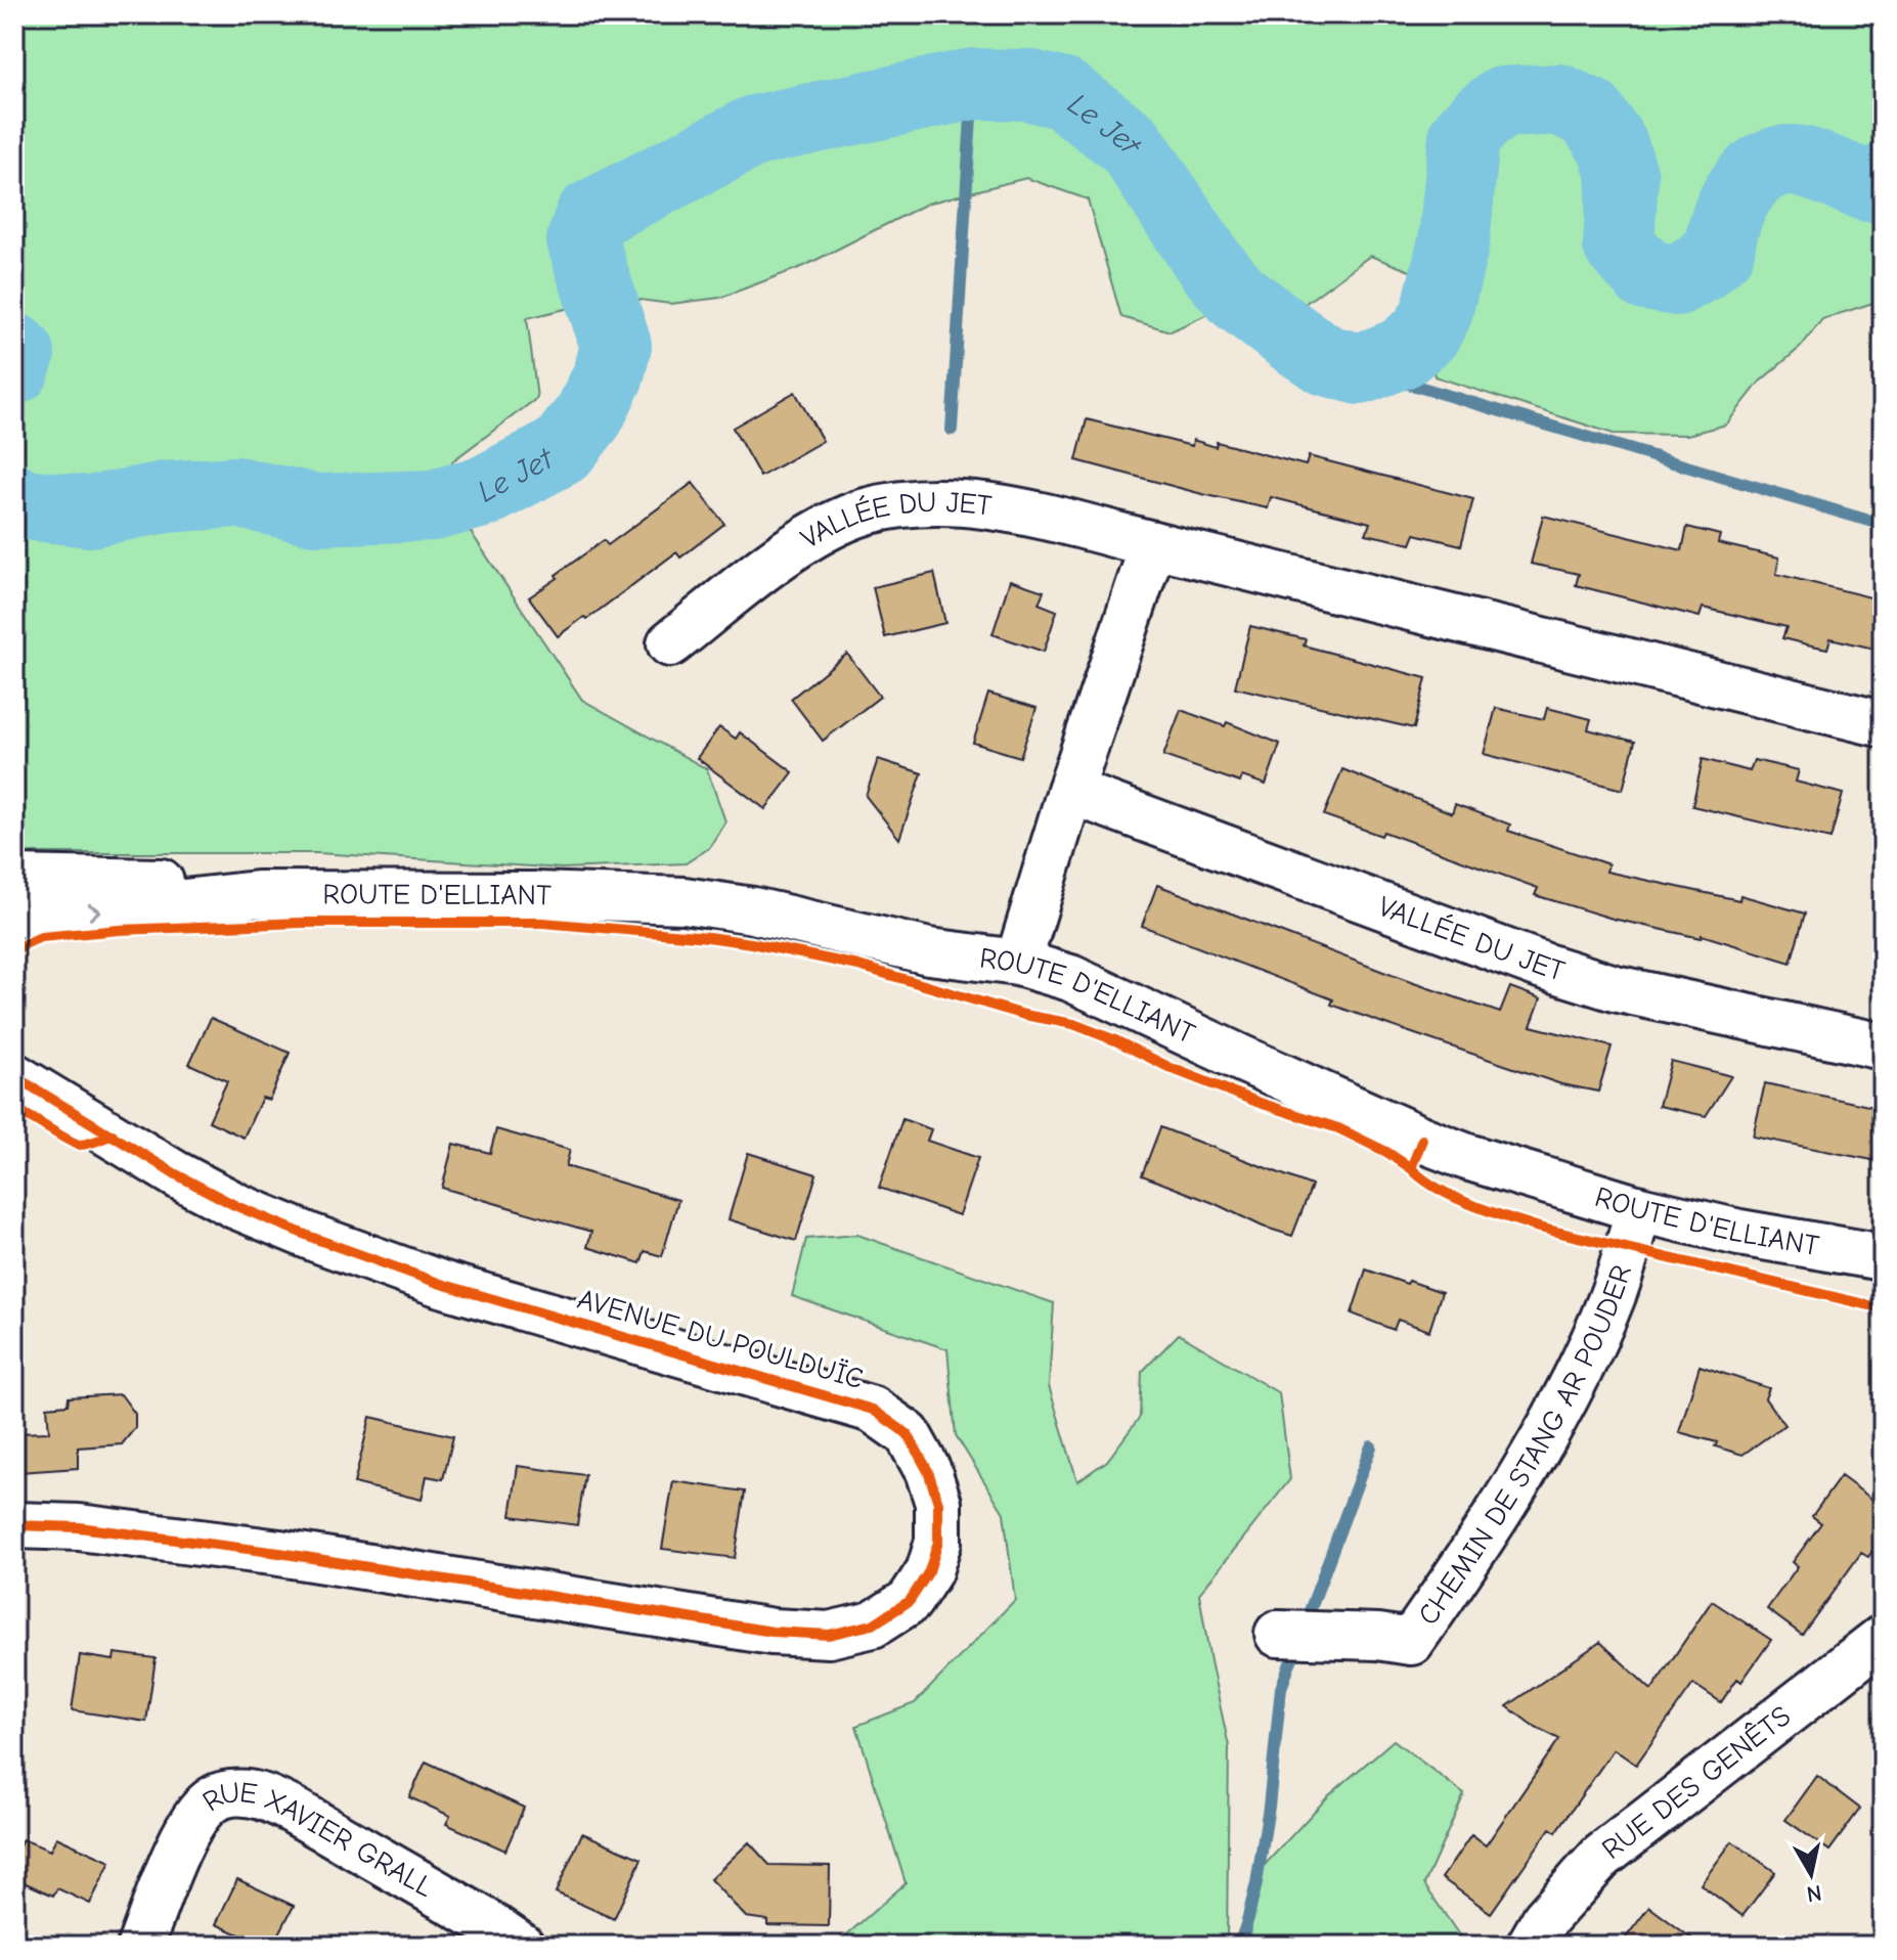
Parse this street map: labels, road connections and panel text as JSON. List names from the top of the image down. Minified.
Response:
{"streets":{"street":["VALLÉE DU JET","ROUTE D'ELLIANT","AVENUE DU POULDUÏC","CHEMIN DE STANG AR POUDER","RUE DES GENÊTS","RUE XAVIER GRALL"]},"crossings":[["ROUTE D'ELLIANT","CHEMIN DE STANG AR POUDER"]],"water":["Le Jet"],"north":"bottom"}
